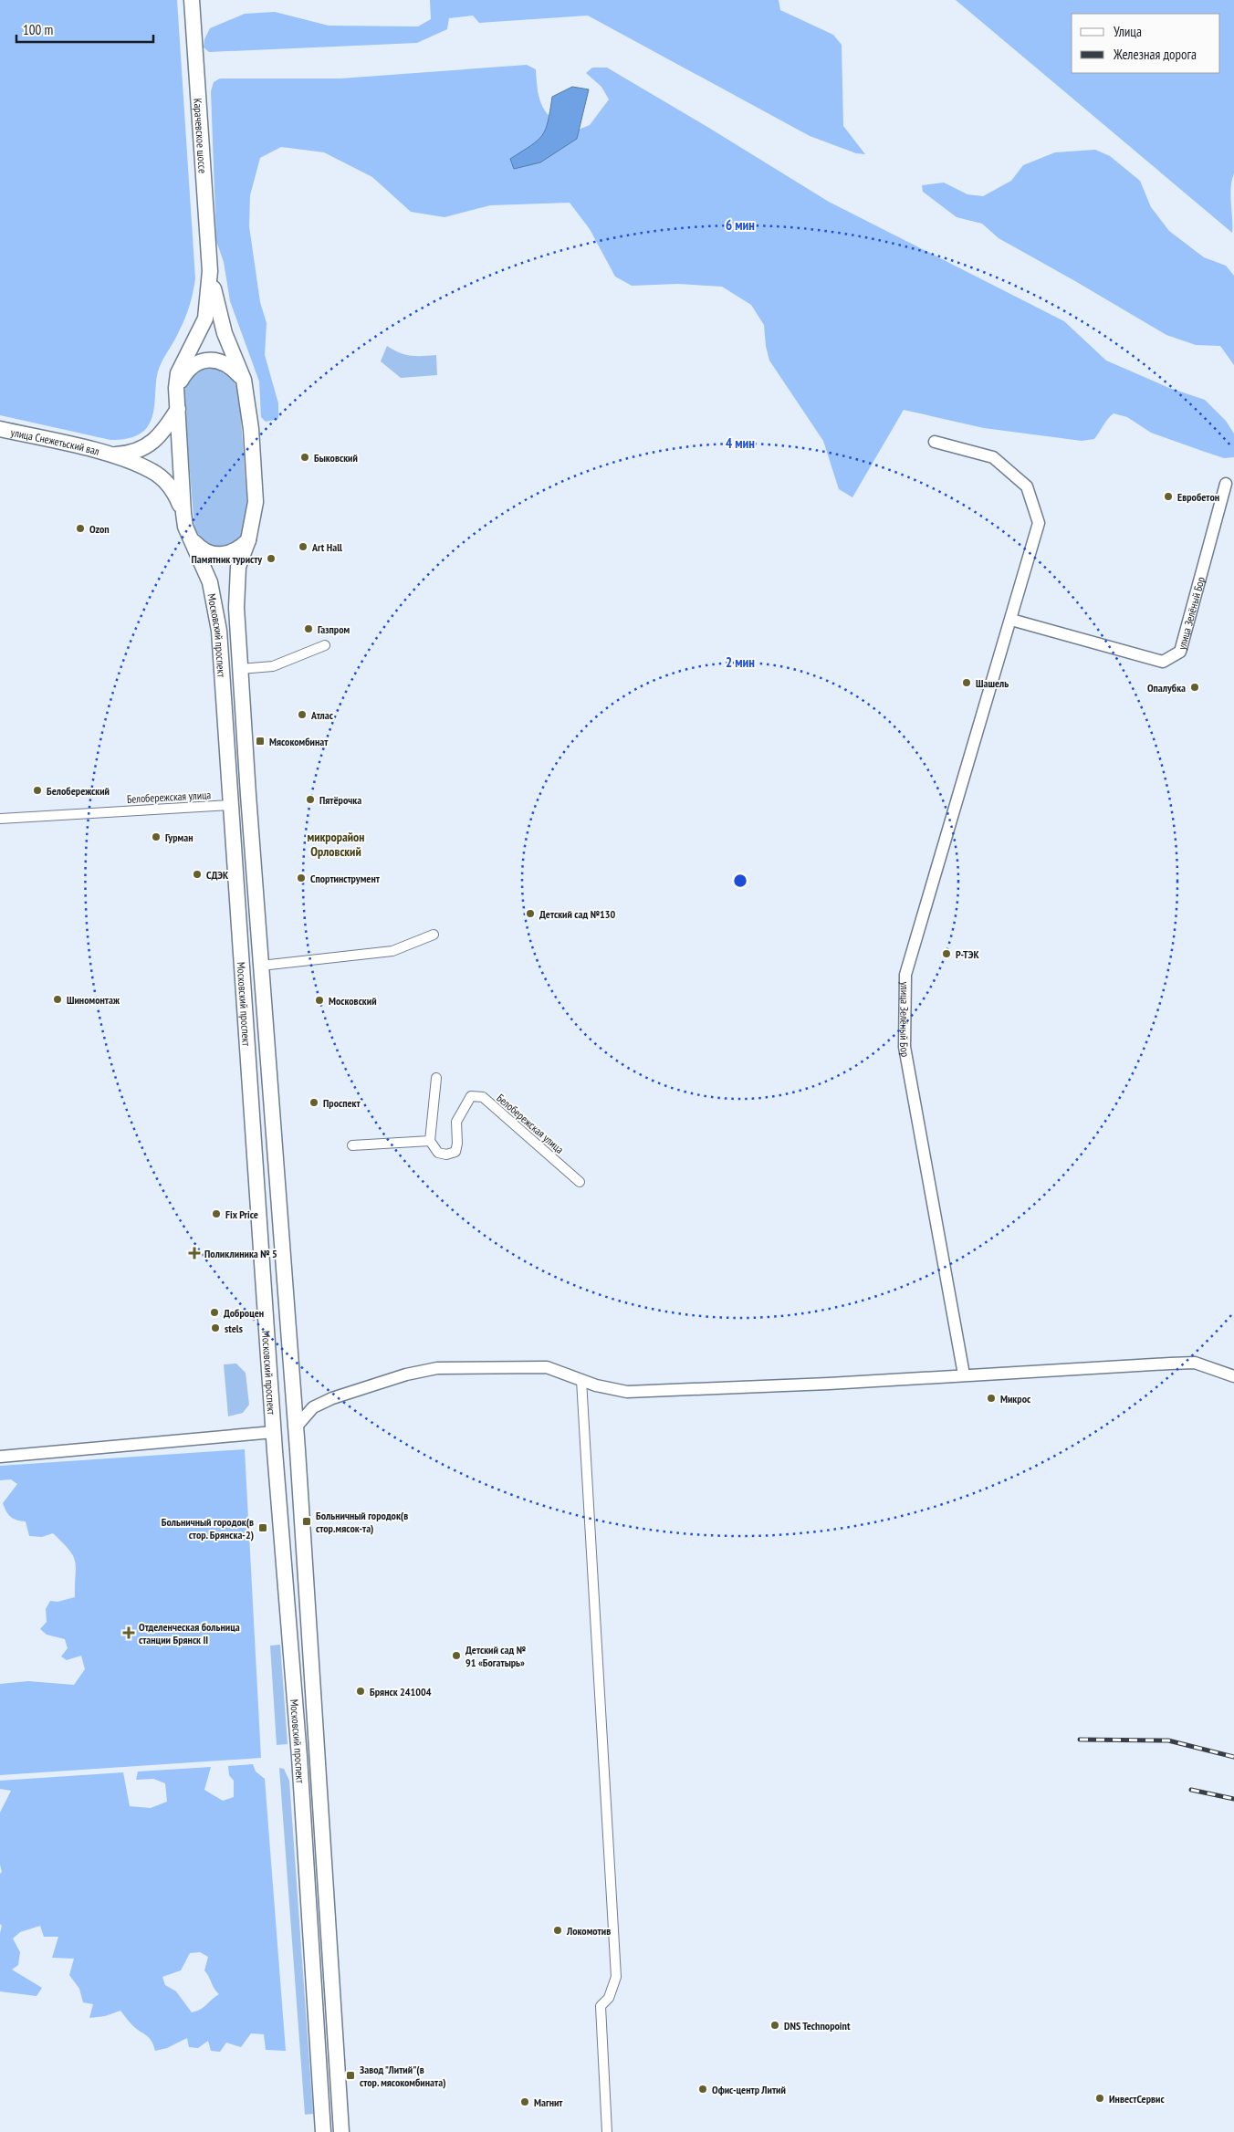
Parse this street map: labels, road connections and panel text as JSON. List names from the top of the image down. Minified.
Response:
{"streets":{"main road":["Карачевское шоссе","улица Снежетьский вал","Московский проспект"],"street":["улица Зелёный Бор","Белобережская улица"]},"crossings":[["Карачевское шоссе","Московский проспект"],["улица Снежетьский вал","Московский проспект"],["Московский проспект","Белобережская улица"]],"districts":["микрорайон Орловский"],"places":{"other":["Быковский","Евробетон","Ozon","Art Hall","Памятник туристу","Газпром","Шашель","Опалубка","Атлас","Белобережский","Пятёрочка","Гурман","СДЭК","Спортинструмент","Детский сад №130","Р-ТЭК","Шиномонтаж","Московский","Проспект","Fix Price","Доброцен","stels","Микрос","Детский сад № 91 «Богатырь»","Брянск 241004","Локомотив","DNS Technopoint","Офис-центр Литий","ИнвестСервис","Магнит"],"transit":["Мясокомбинат","Больничный городок(в стор.мясок-та)","Больничный городок(в стор. Брянска-2)","Завод \"Литий\"(в стор. мясокомбината)"],"health":["Поликлиника № 5","Отделенческая больница станции Брянск II"]},"legend":["Улица","Железная дорога"],"scale_bar":"100 m","rings":["6 мин","4 мин","2 мин"]}
